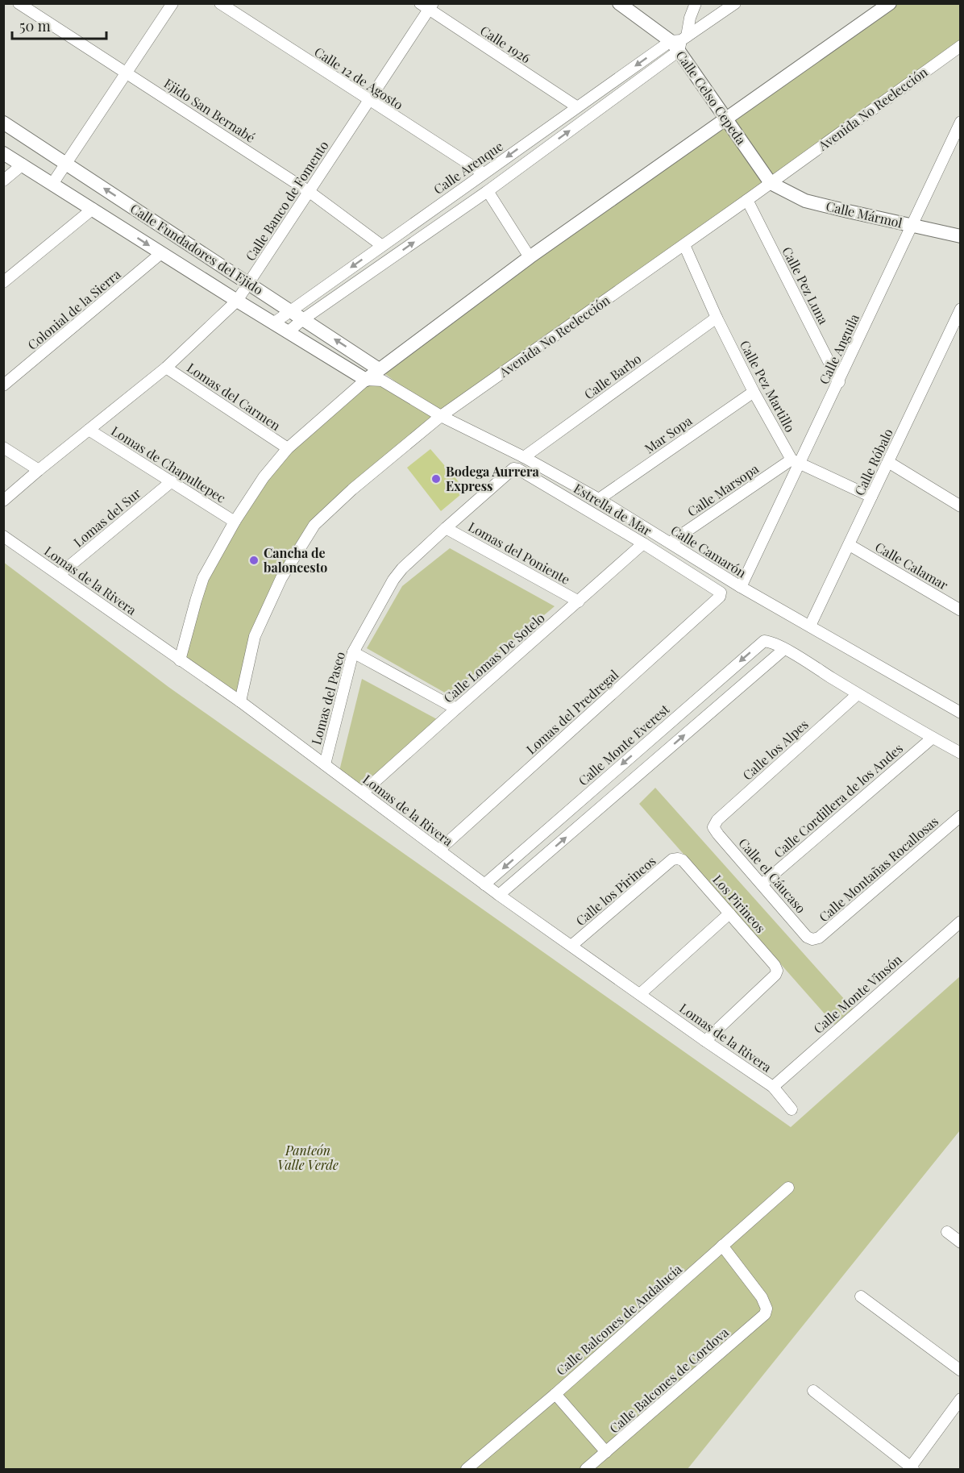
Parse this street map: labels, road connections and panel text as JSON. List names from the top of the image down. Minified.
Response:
{"streets":{"street":["Calle 1926","Calle 12 de Agosto","Calle Celso Cepeda","Avenida No Reelección","Ejido San Bernabé","Calle Arenque","Calle Banco de Fomento","Calle Mármol","Calle Fundadores del Ejido","Calle Pez Luna","Colonial de la Sierra","Calle Anguila","Calle Barbo","Calle Pez Martillo","Lomas del Carmen","Mar Sopa","Calle Róbalo","Lomas de Chapultepec","Calle Marsopa","Estrella de Mar","Lomas del Sur","Calle Camarón","Lomas del Poniente","Calle Calamar","Lomas de la Rivera","Calle Lomas De Sotelo","Lomas del Paseo","Lomas del Predregal","Calle Monte Everest","Calle los Alpes","Calle Cordillera de los Andes","Calle Montañas Rocallosas","Calle el Cáucaso","Calle los Pirineos","Los Pirineos","Calle Monte Vinsón","Calle Balcones de Andalucía","Calle Balcones de Cordova"]},"crossings":[["Calle 1926","Calle Arenque"],["Calle 1926","Calle Banco de Fomento"],["Calle 12 de Agosto","Calle Arenque"],["Calle 12 de Agosto","Calle Banco de Fomento"],["Calle Celso Cepeda","Avenida No Reelección"],["Calle Celso Cepeda","Calle Arenque"],["Calle Celso Cepeda","Calle Mármol"],["Avenida No Reelección","Calle Mármol"],["Avenida No Reelección","Calle Fundadores del Ejido"],["Avenida No Reelección","Calle Pez Luna"],["Avenida No Reelección","Calle Pez Martillo"],["Avenida No Reelección","Calle Camarón"],["Avenida No Reelección","Lomas de la Rivera"],["Ejido San Bernabé","Calle Arenque"],["Ejido San Bernabé","Calle Banco de Fomento"],["Calle Arenque","Calle Fundadores del Ejido"],["Calle Banco de Fomento","Calle Fundadores del Ejido"],["Calle Banco de Fomento","Lomas del Carmen"],["Calle Banco de Fomento","Lomas de Chapultepec"],["Calle Mármol","Calle Anguila"],["Calle Fundadores del Ejido","Colonial de la Sierra"],["Calle Fundadores del Ejido","Calle Camarón"],["Calle Pez Luna","Calle Anguila"],["Calle Anguila","Calle Pez Martillo"],["Calle Anguila","Calle Marsopa"],["Calle Anguila","Calle Camarón"],["Calle Barbo","Calle Pez Martillo"],["Calle Barbo","Calle Camarón"],["Calle Pez Martillo","Mar Sopa"],["Calle Pez Martillo","Calle Marsopa"],["Mar Sopa","Calle Camarón"],["Calle Róbalo","Calle Camarón"],["Calle Róbalo","Calle Calamar"],["Lomas de Chapultepec","Lomas del Sur"],["Calle Marsopa","Calle Camarón"],["Estrella de Mar","Calle Lomas De Sotelo"],["Estrella de Mar","Lomas del Paseo"],["Estrella de Mar","Lomas del Predregal"],["Lomas del Sur","Lomas de la Rivera"],["Lomas del Poniente","Calle Lomas De Sotelo"],["Lomas del Poniente","Lomas del Paseo"],["Lomas de la Rivera","Calle Lomas De Sotelo"],["Lomas de la Rivera","Lomas del Paseo"],["Lomas de la Rivera","Lomas del Predregal"],["Lomas de la Rivera","Calle Monte Everest"],["Lomas de la Rivera","Calle los Pirineos"],["Lomas de la Rivera","Los Pirineos"],["Lomas de la Rivera","Calle Monte Vinsón"],["Calle Monte Everest","Calle los Alpes"],["Calle Monte Everest","Calle Cordillera de los Andes"],["Calle los Alpes","Calle el Cáucaso"],["Calle Cordillera de los Andes","Calle el Cáucaso"],["Calle Montañas Rocallosas","Calle el Cáucaso"],["Calle los Pirineos","Los Pirineos"],["Calle Balcones de Andalucía","Calle Balcones de Cordova"]],"parks":["Panteón Valle Verde"],"places":["Bodega Aurrera Express","Cancha de baloncesto"],"scale_bar":"50 m"}
